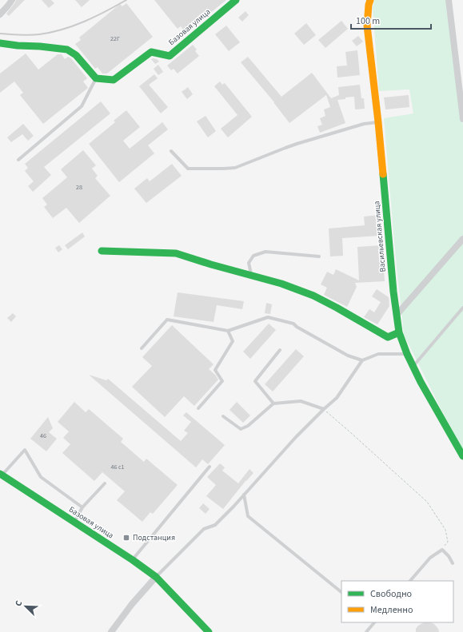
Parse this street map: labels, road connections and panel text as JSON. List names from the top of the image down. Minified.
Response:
{"streets":{"street":["Базовая улица","Васильевская улица"]},"places":{"transit":["Подстанция"]},"house_numbers":["22Г","28","46","46 с1"],"legend":["Свободно","Медленно"],"scale_bar":"100 m","north":"top left"}
